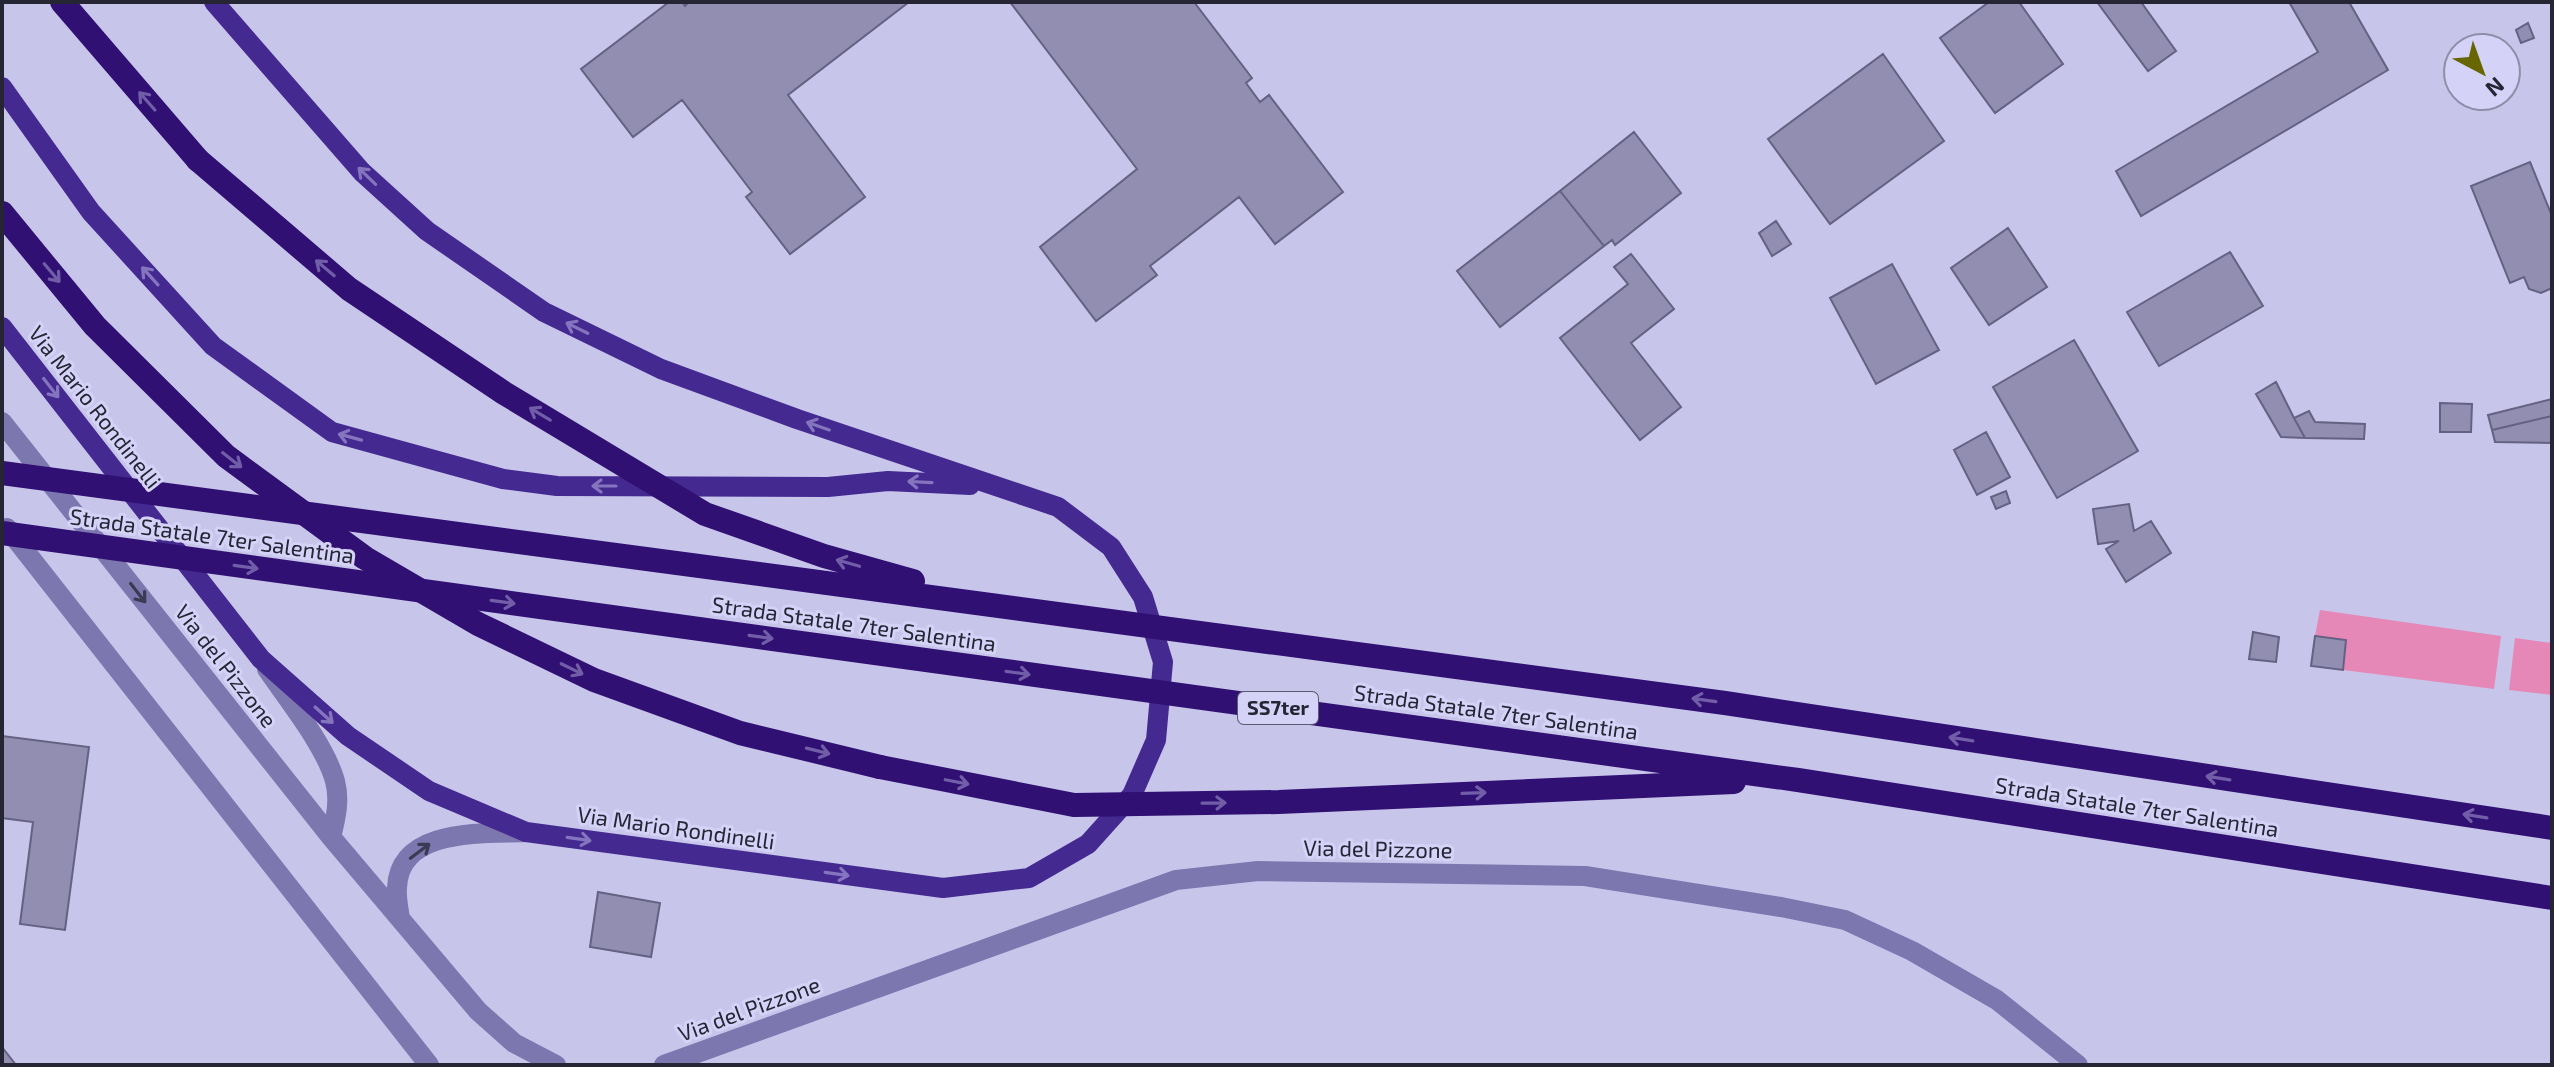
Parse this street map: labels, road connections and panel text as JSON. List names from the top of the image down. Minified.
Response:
{"streets":{"highway":["Strada Statale 7ter Salentina","SS7ter"],"main road":["Via Mario Rondinelli"],"street":["Via del Pizzone"]},"north":"bottom right"}
